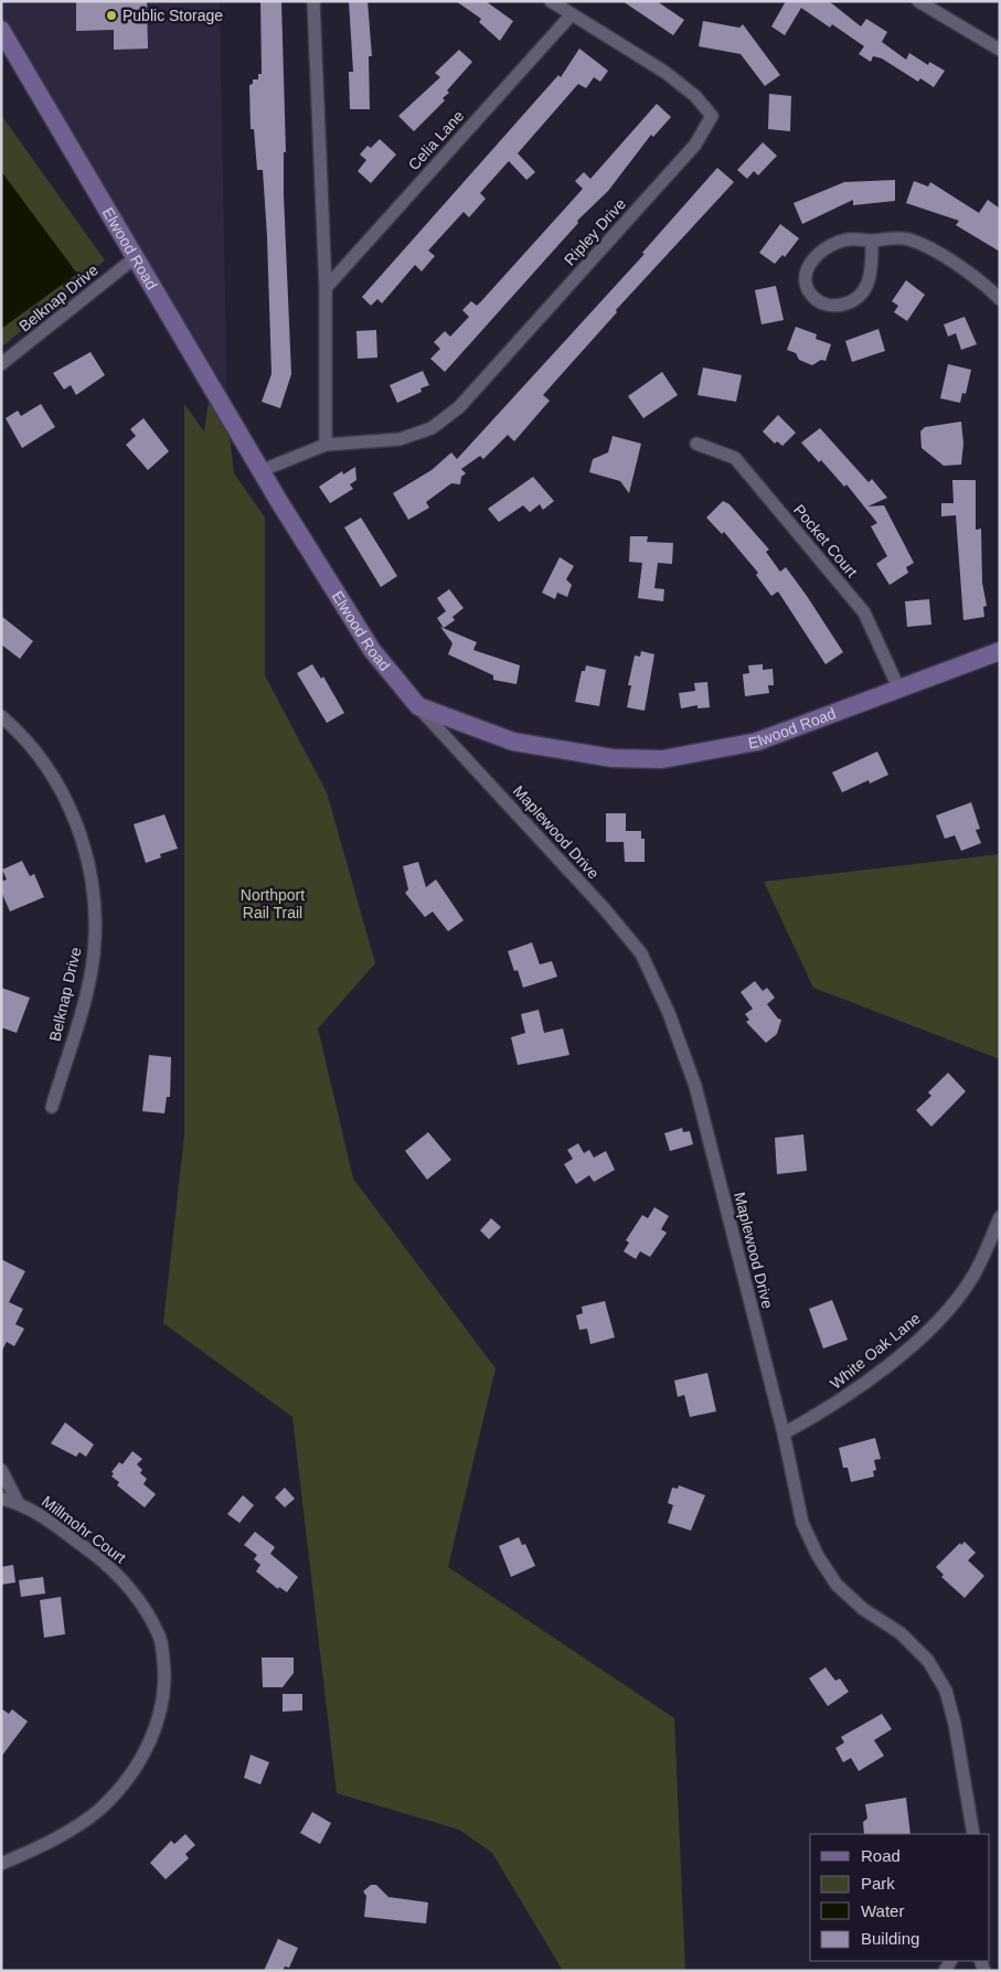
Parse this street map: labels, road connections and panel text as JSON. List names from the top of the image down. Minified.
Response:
{"streets":{"main road":["Elwood Road"],"street":["Celia Lane","Ripley Drive","Belknap Drive","Pocket Court","Maplewood Drive","White Oak Lane","Millmohr Court"]},"crossings":[["Celia Lane","Ripley Drive"],["Ripley Drive","Elwood Road"],["Elwood Road","Belknap Drive"],["Elwood Road","Pocket Court"],["Elwood Road","Maplewood Drive"],["Maplewood Drive","White Oak Lane"]],"parks":["Northport Rail Trail"],"places":["Public Storage"],"legend":["Road","Park","Water","Building"]}
